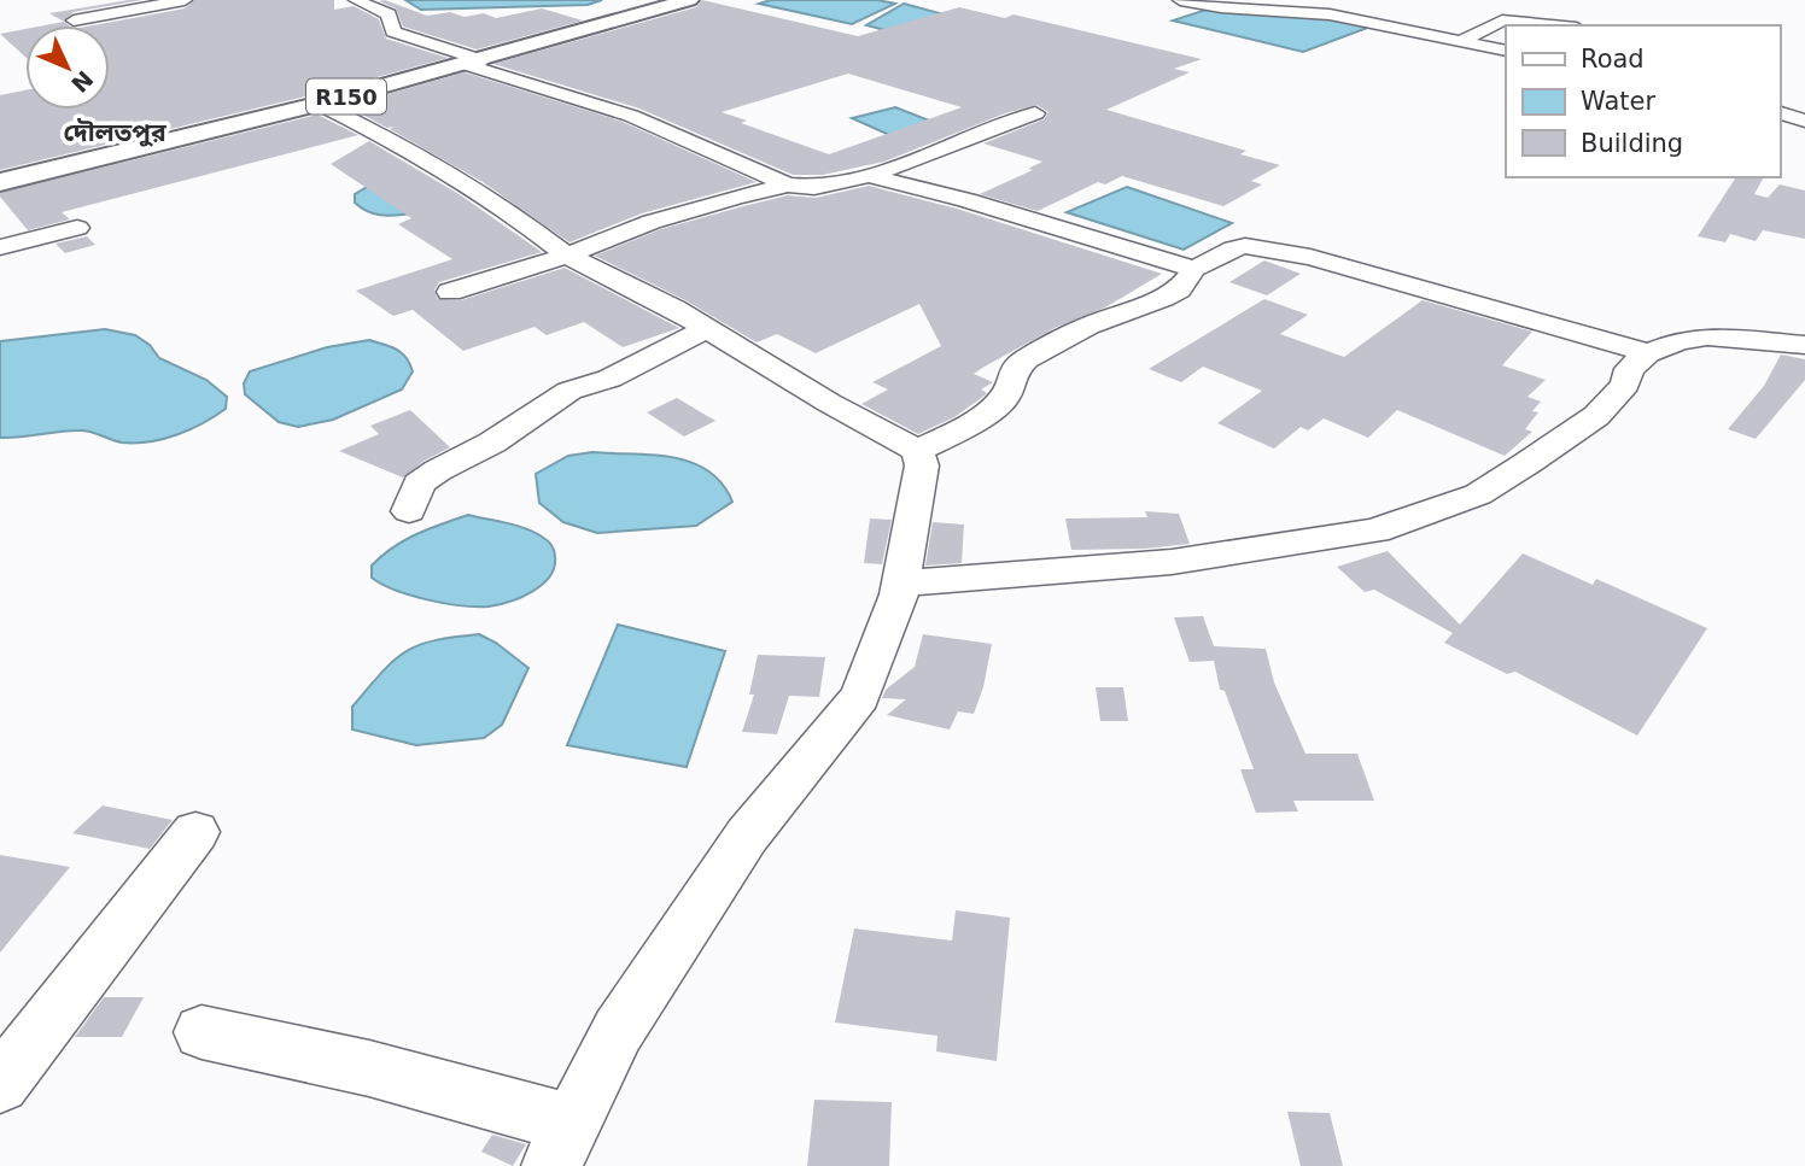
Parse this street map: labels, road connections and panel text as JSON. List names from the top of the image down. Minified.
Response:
{"streets":{"main road":["R150"]},"districts":["দৌলতপুর"],"legend":["Road","Water","Building"],"north":"bottom right"}
